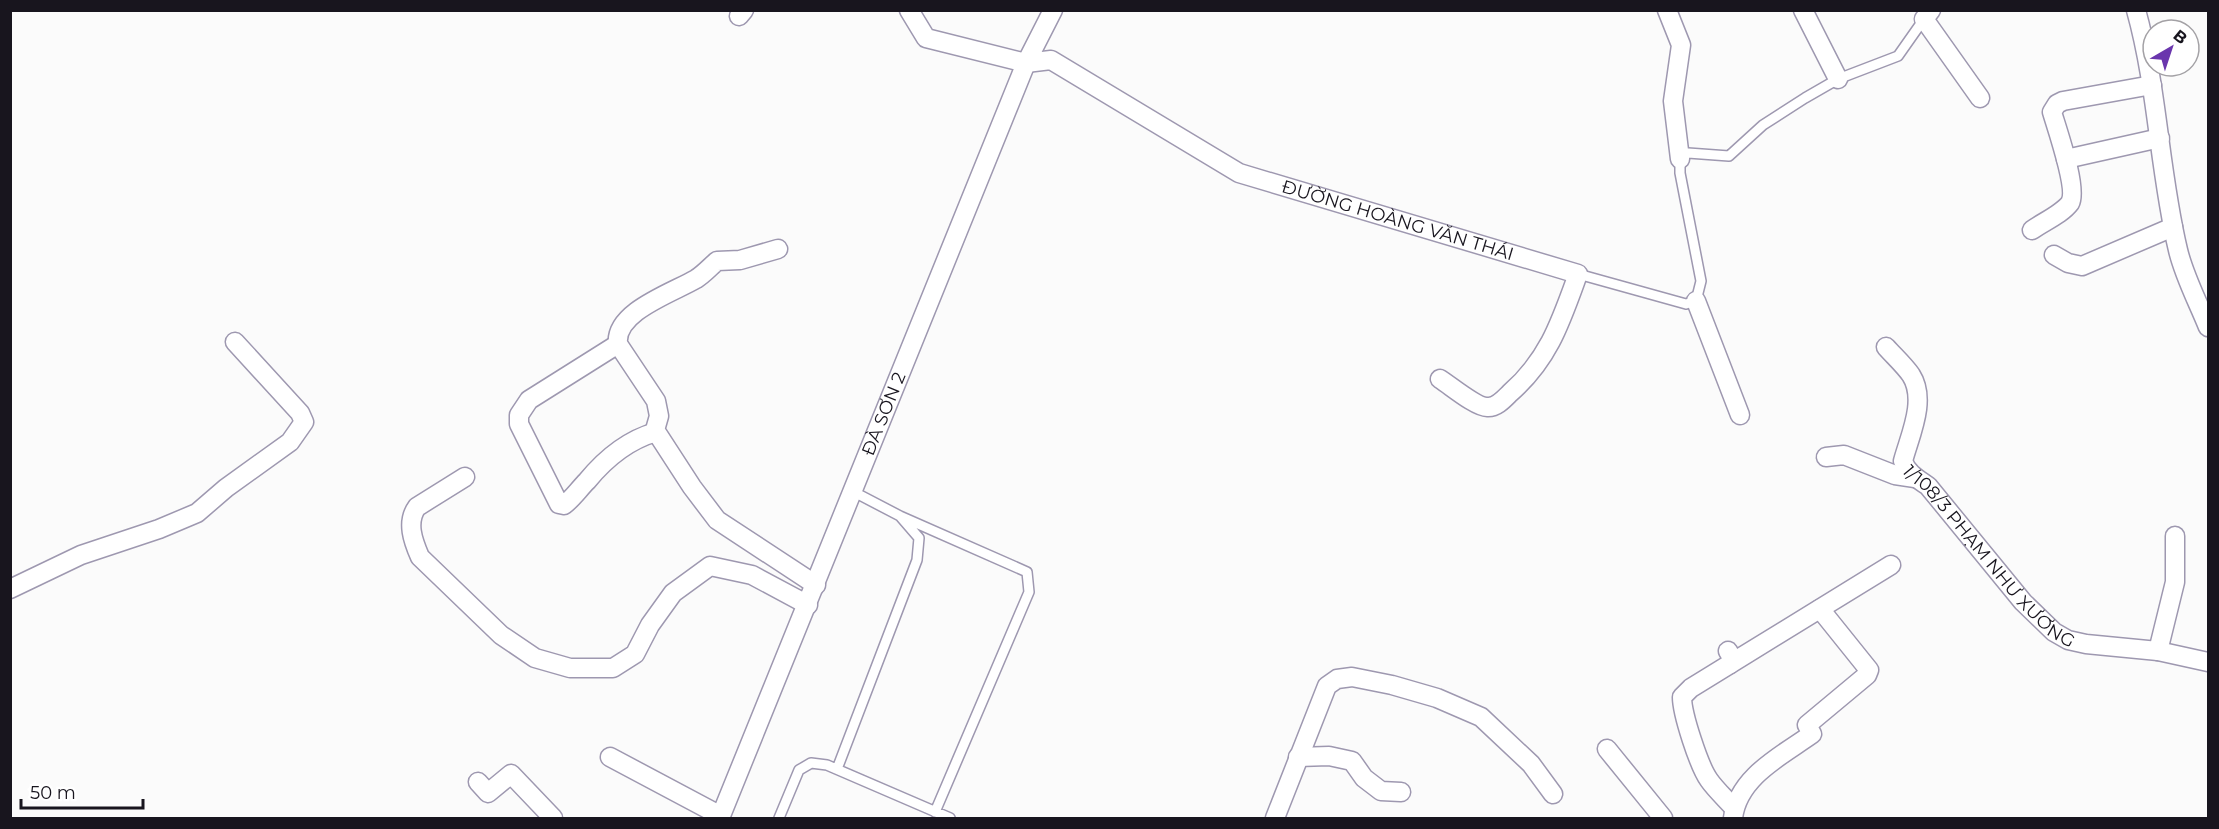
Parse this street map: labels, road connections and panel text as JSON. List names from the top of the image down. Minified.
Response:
{"streets":{"street":["ĐƯỜNG HOÀNG VĂN THÁI","ĐÀ SƠN 2","1/108/3 PHẠM NHƯ XƯƠNG"]},"crossings":[["ĐƯỜNG HOÀNG VĂN THÁI","ĐÀ SƠN 2"]],"scale_bar":"50 m","north":"top right"}
